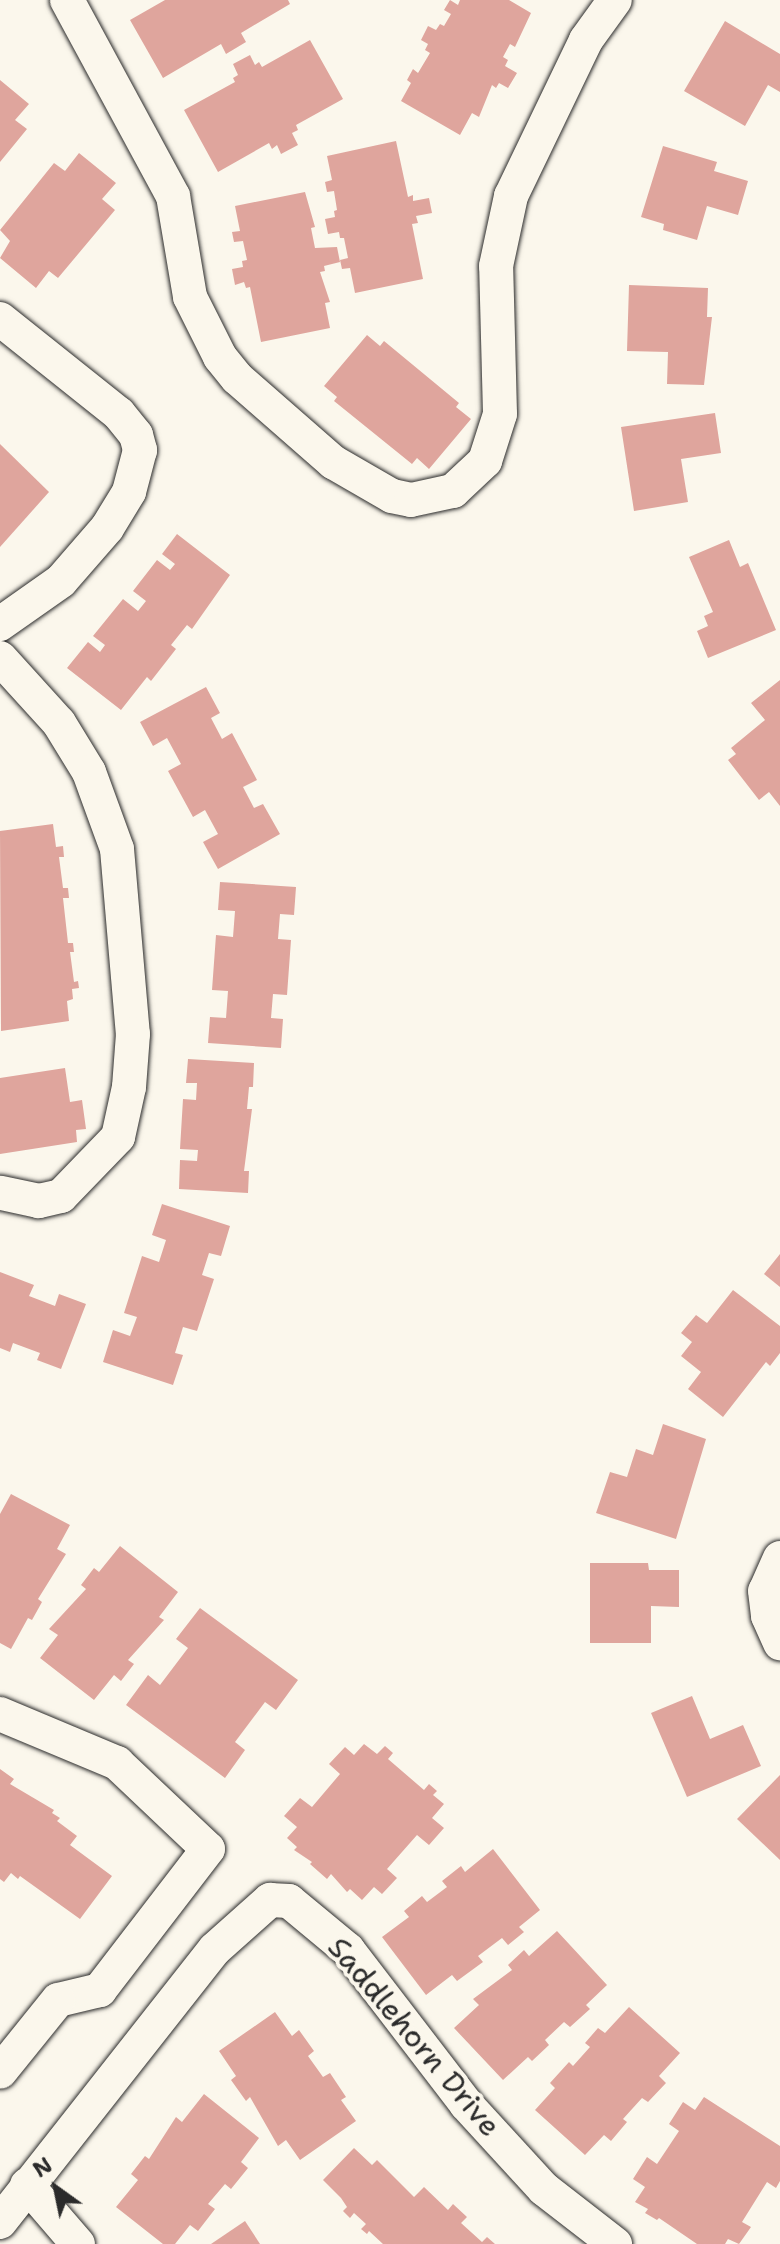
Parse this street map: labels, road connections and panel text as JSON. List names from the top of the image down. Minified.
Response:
{"streets":{"street":["Saddlehorn Drive"]},"north":"top left"}
